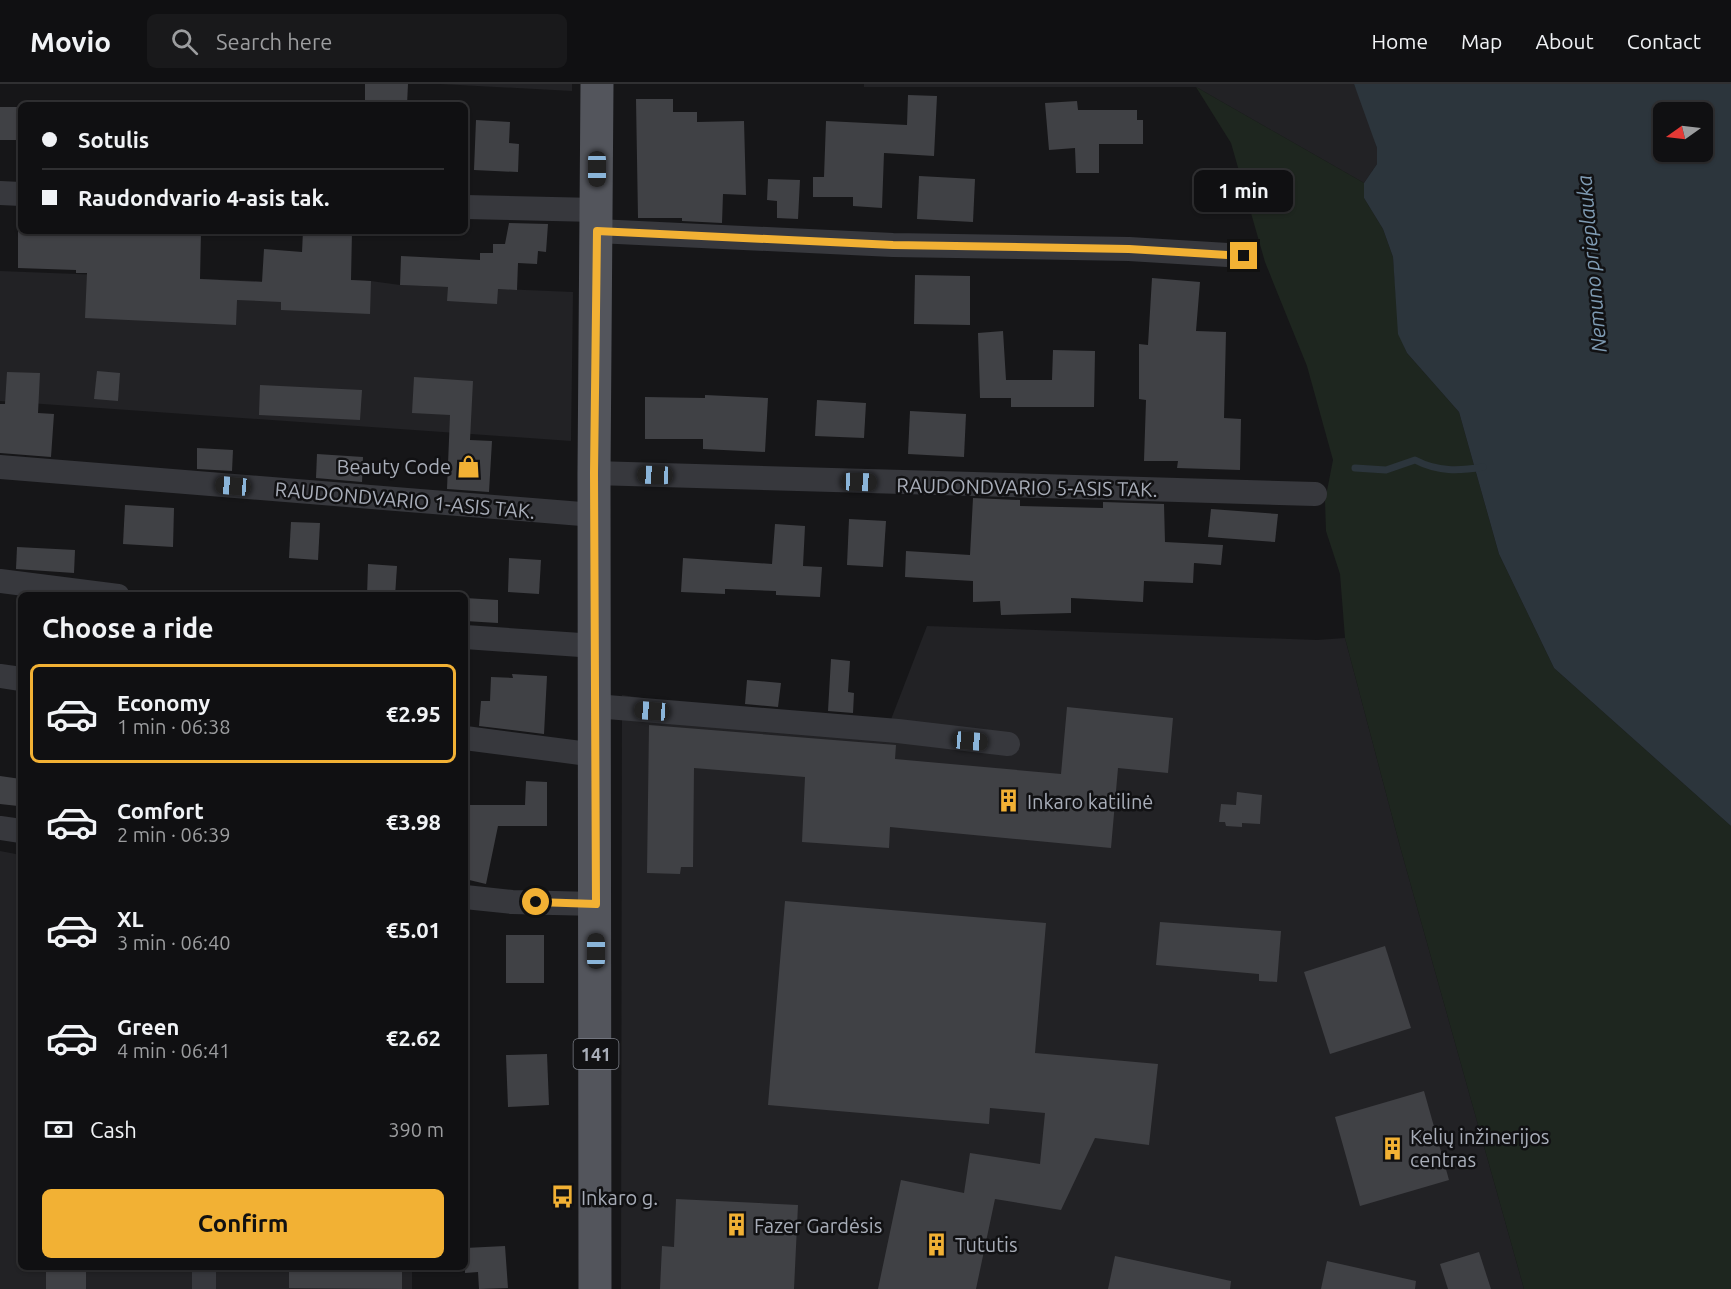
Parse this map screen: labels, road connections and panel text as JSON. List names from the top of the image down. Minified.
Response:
{"streets":{"main road":["141"],"street":["RAUDONDVARIO 5-ASIS TAK.","RAUDONDVARIO 1-ASIS TAK."]},"crossings":[["RAUDONDVARIO 5-ASIS TAK.","141"],["RAUDONDVARIO 1-ASIS TAK.","141"]],"water":["Nemuno prieplauka"],"places":{"shop":["Beauty Code"],"building":["Inkaro katilinė","Kelių inžinerijos centras","Fazer Gardėsis","Tututis"],"bus stop":["Inkaro g."]},"north":"left","page":{"header":"Movio","search":"Search here","nav":["Home","Map","About","Contact"],"banner":["Sotulis","Raudondvario 4-asis tak."],"bubble":"1 min","heading":"Choose a ride","list":[{"name":"Economy","note":"1 min · 06:38","value":"€2.95"},{"name":"Comfort","note":"2 min · 06:39","value":"€3.98"},{"name":"XL","note":"3 min · 06:40","value":"€5.01"},{"name":"Green","note":"4 min · 06:41","value":"€2.62"}],"pay":["Cash","390 m"],"buttons":"Confirm"}}
